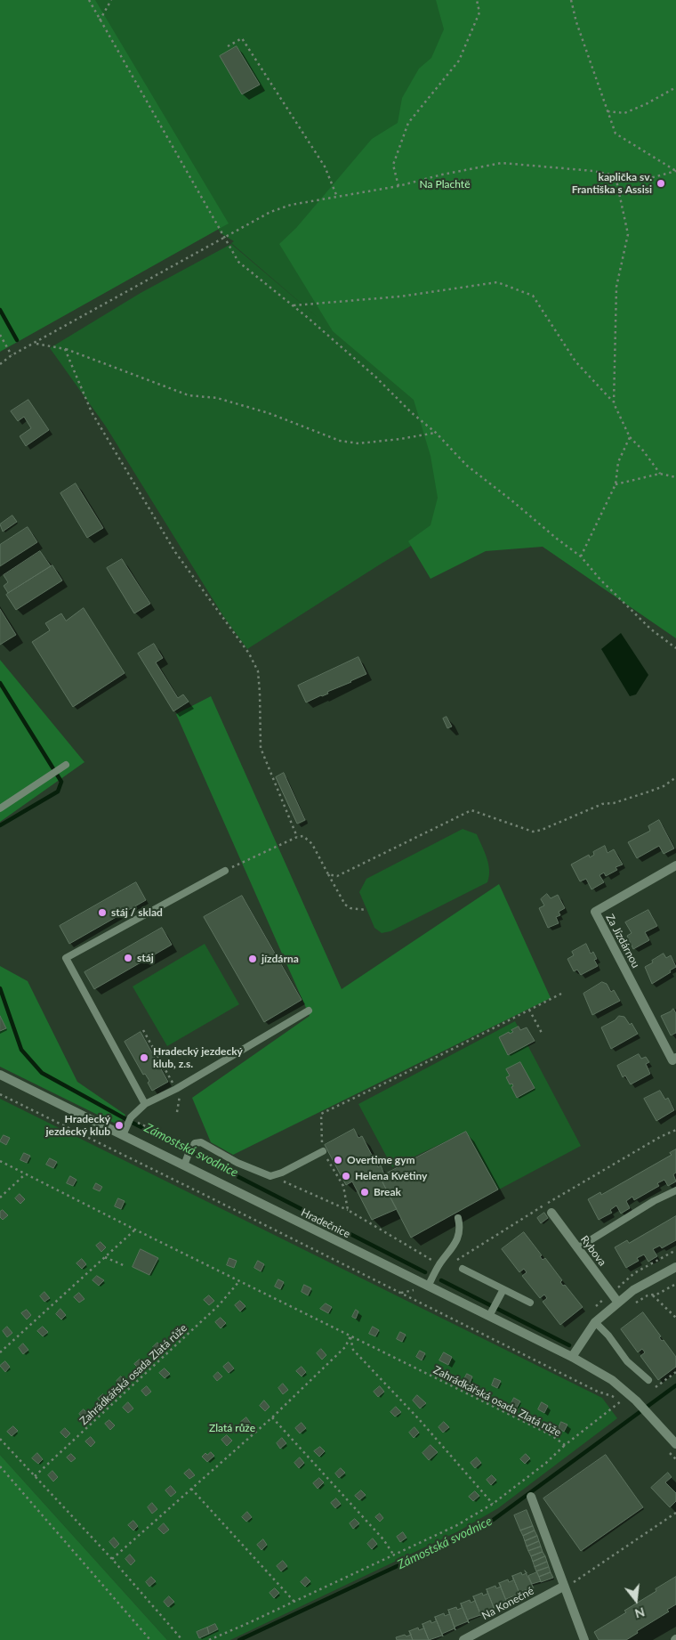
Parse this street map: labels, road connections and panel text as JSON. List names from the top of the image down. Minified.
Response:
{"streets":{"street":["Za Jízdárnou","Hradečnice","Rybova","Na Konečné"],"path":["Zahrádkářská osada Zlatá růže"]},"crossings":[["Hradečnice","Zahrádkářská osada Zlatá růže"]],"water":["Zámostská svodnice"],"parks":["Na Plachtě","Zlatá růže"],"places":["kaplička sv. Františka s Assisi","stáj / sklad","stáj","jízdárna","Hradecký jezdecký klub, z.s.","Hradecký jezdecký klub","Overtime gym","Helena Květiny","Break"],"north":"bottom"}
